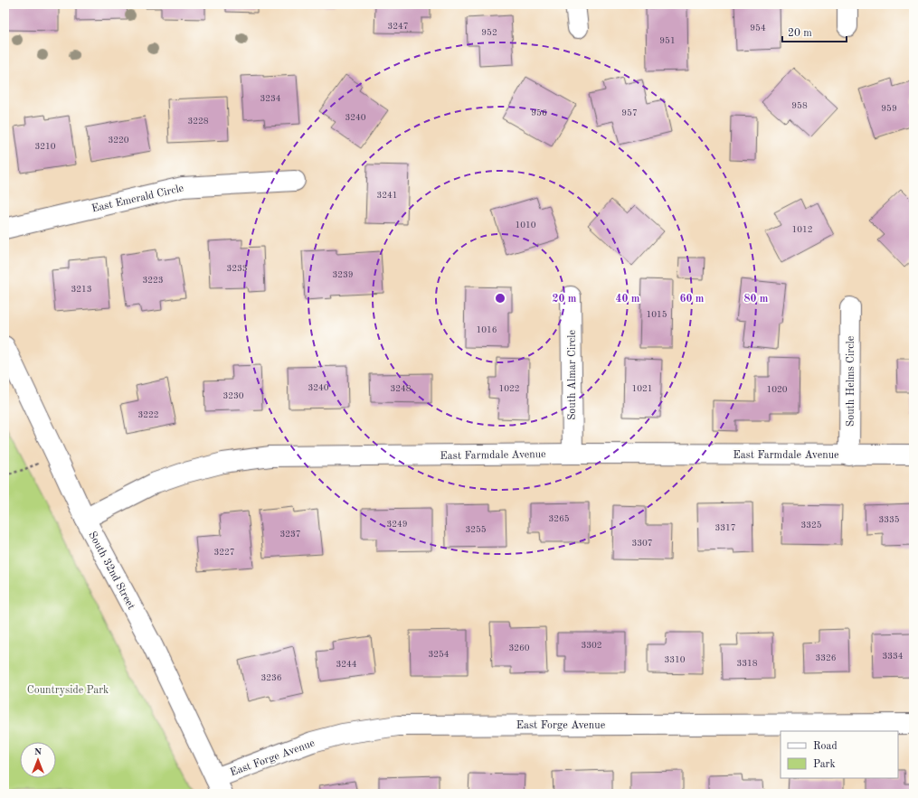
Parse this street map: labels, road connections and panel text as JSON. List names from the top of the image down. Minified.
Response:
{"streets":{"street":["East Emerald Circle","South Almar Circle","South Helms Circle","East Farmdale Avenue","South 32nd Street","East Forge Avenue"]},"crossings":[["South Almar Circle","East Farmdale Avenue"],["South Helms Circle","East Farmdale Avenue"],["East Farmdale Avenue","South 32nd Street"],["South 32nd Street","East Forge Avenue"]],"parks":["Countryside Park"],"house_numbers":["3247","954","952","951","3234","958","959","956","957","3240","3228","3220","3210","3241","1010","1012","3233","3239","3223","3213","1015","1016","3240","3248","1022","1021","1020","3230","3222","3265","3335","3249","3325","3317","3255","3237","3307","3227","3302","3260","3254","3334","3326","3310","3318","3244","3236"],"legend":["Road","Park"],"scale_bar":"20 m","north":"top","rings":["20 m","40 m","60 m","80 m"]}
